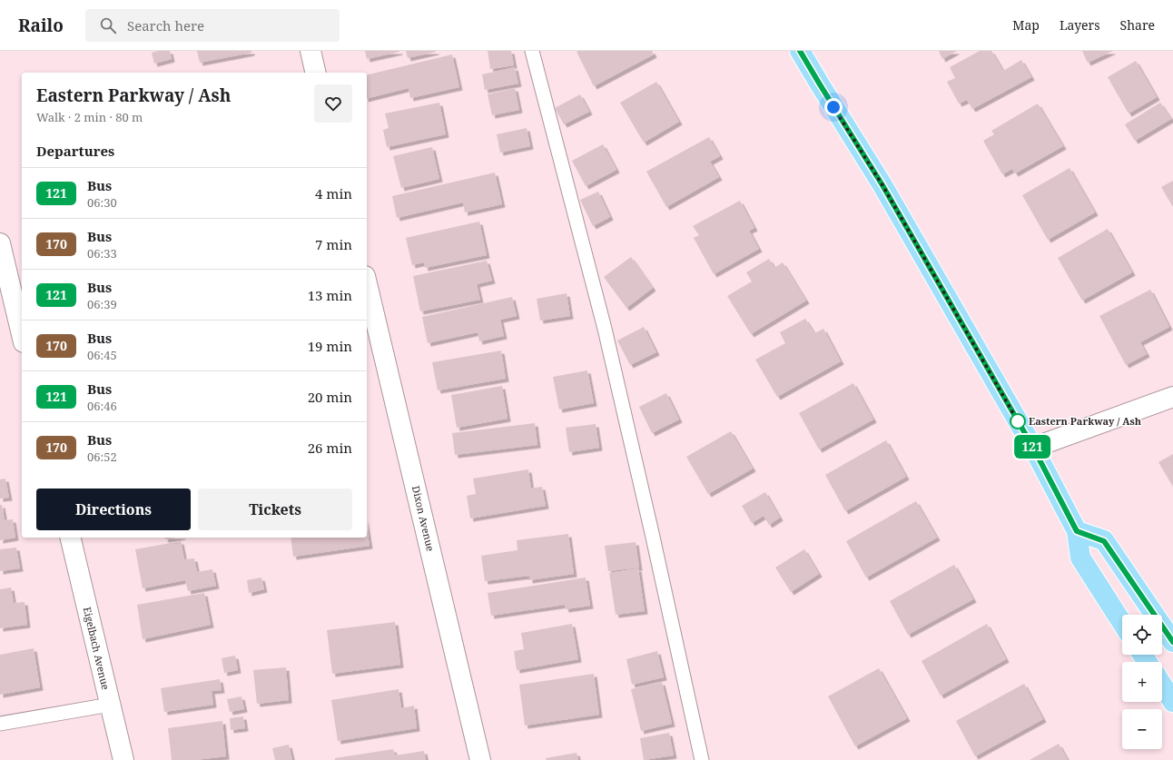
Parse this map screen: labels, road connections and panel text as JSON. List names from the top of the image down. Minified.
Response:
{"streets":{"street":["Dixon Avenue","Eigelbach Avenue"]},"places":["Eastern Parkway / Ash"],"lines":["bus line 121"],"page":{"header":"Railo","search":"Search here","nav":["Map","Layers","Share"],"on_map":"121","heading":[["Eastern Parkway / Ash","Walk · 2 min · 80 m"],"Departures"],"list":[{"mark":"121","name":"Bus","note":"06:30","value":"4 min"},{"mark":"170","name":"Bus","note":"06:33","value":"7 min"},{"mark":"121","name":"Bus","note":"06:39","value":"13 min"},{"mark":"170","name":"Bus","note":"06:45","value":"19 min"},{"mark":"121","name":"Bus","note":"06:46","value":"20 min"},{"mark":"170","name":"Bus","note":"06:52","value":"26 min"}],"buttons":["Directions","Tickets"],"map_buttons":["+","−"]}}
